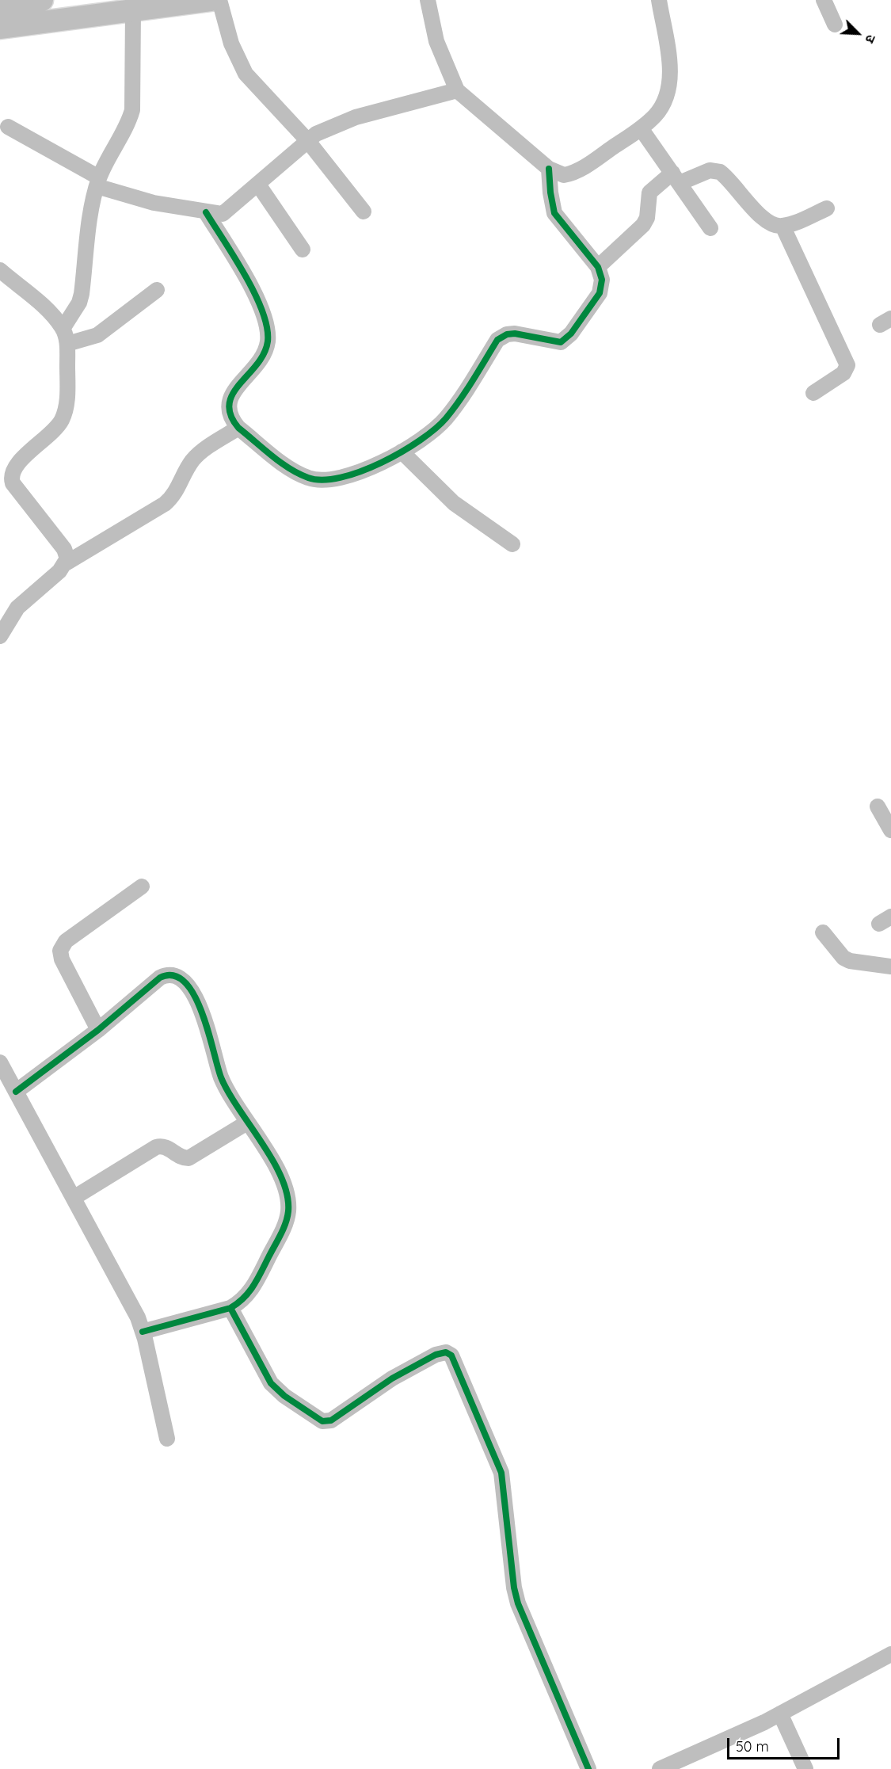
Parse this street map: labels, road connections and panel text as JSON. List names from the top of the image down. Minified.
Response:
{"scale_bar":"50 m","north":"bottom right"}
